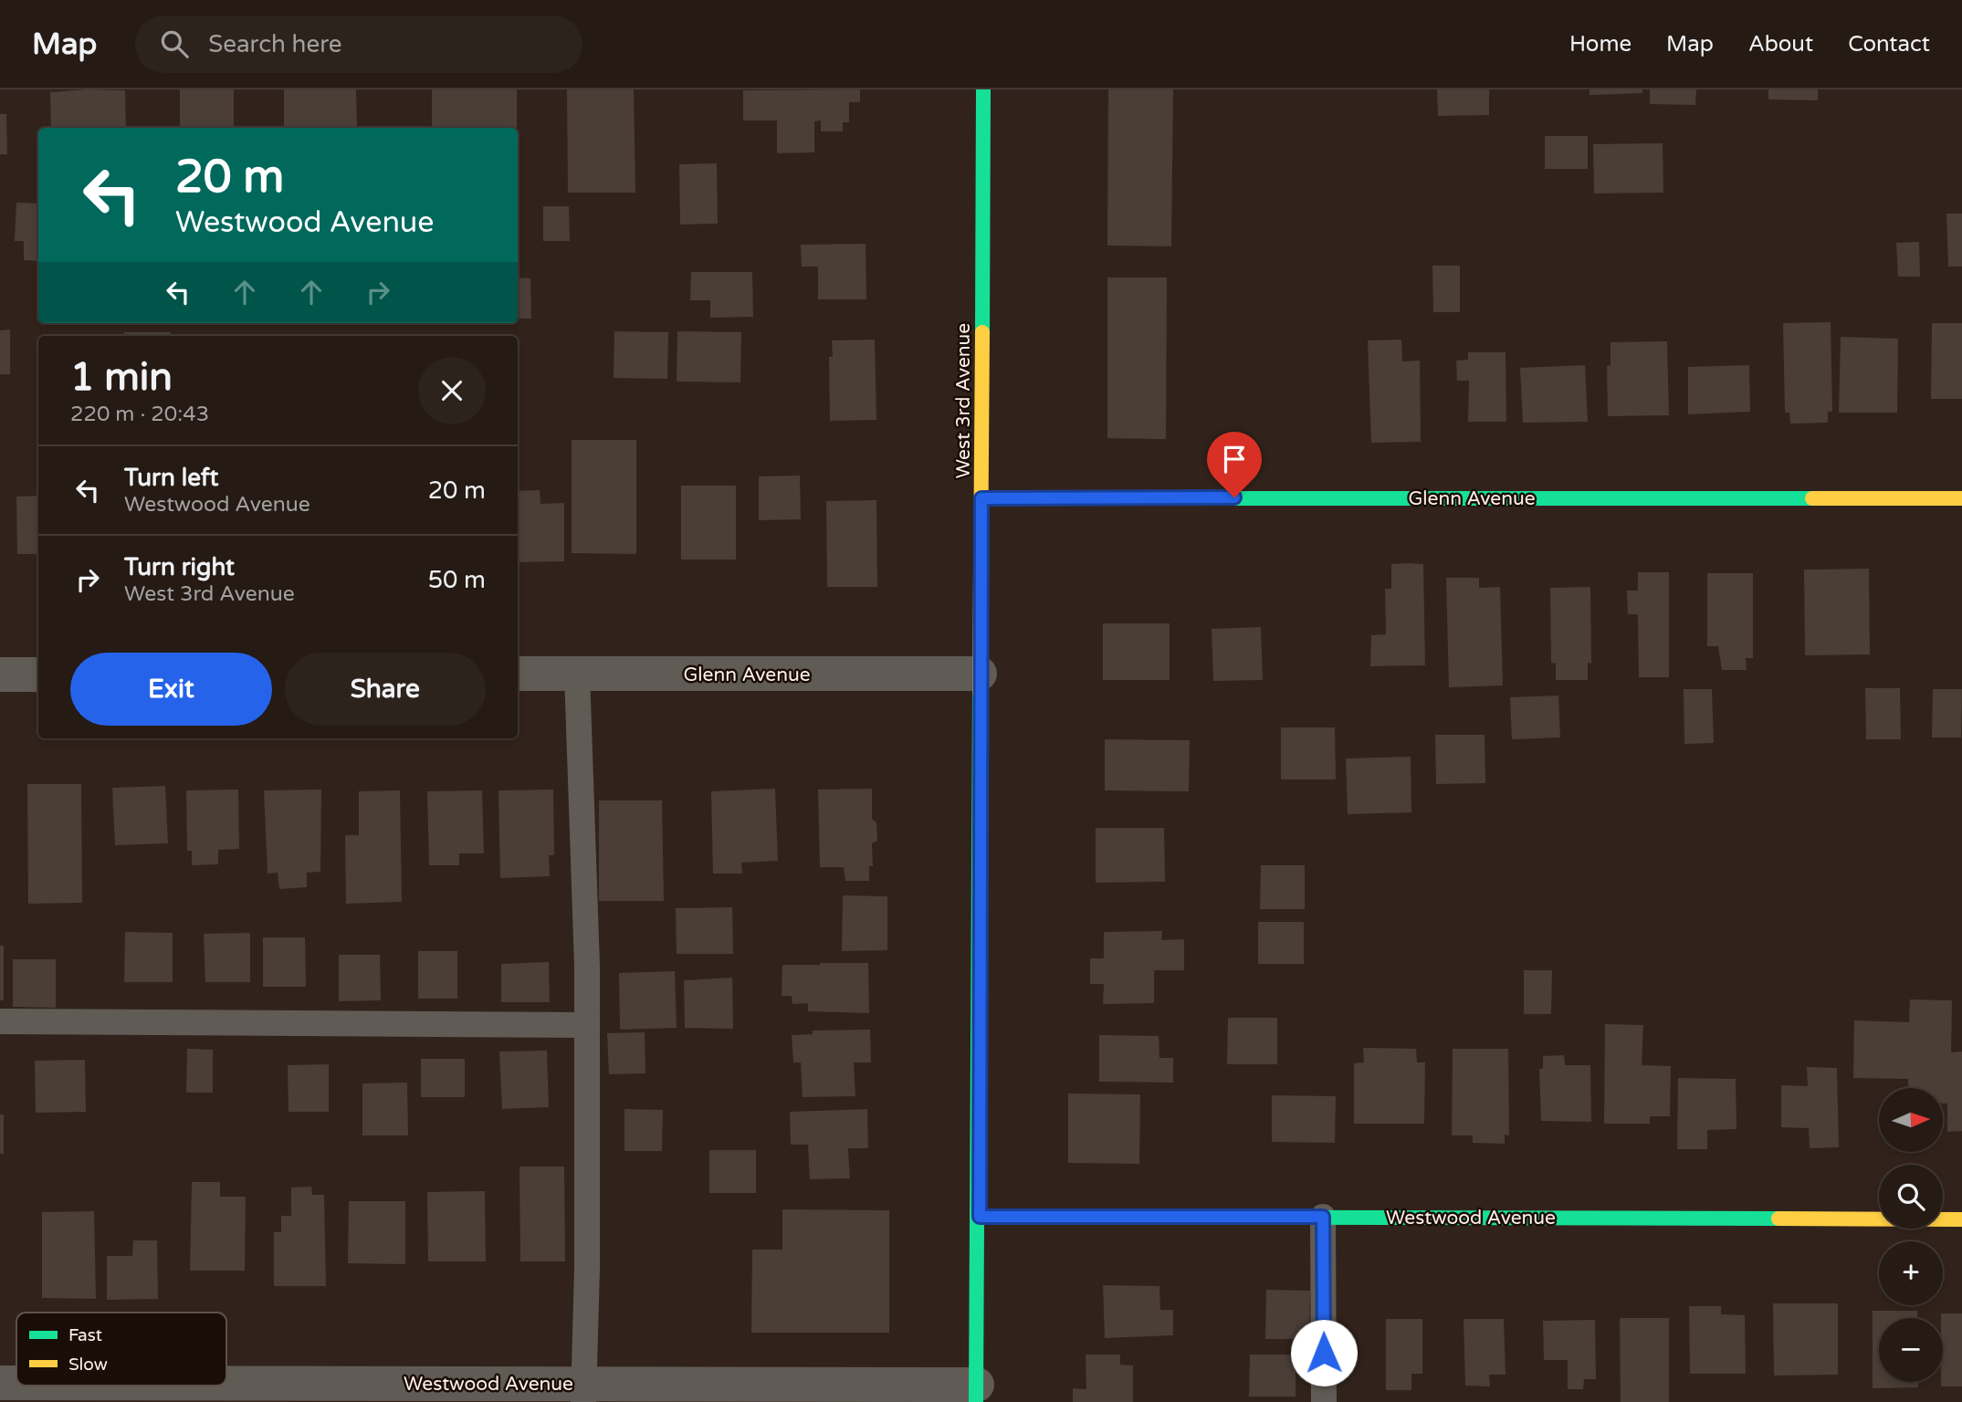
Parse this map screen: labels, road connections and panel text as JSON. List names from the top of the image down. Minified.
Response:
{"streets":{"street":["West 3rd Avenue","Glenn Avenue","Westwood Avenue"]},"crossings":[["West 3rd Avenue","Glenn Avenue"],["West 3rd Avenue","Westwood Avenue"]],"legend":["Fast","Slow"],"north":"right","page":{"header":"Map","search":"Search here","nav":["Home","Map","About","Contact"],"turn":["20 m","Westwood Avenue"],"heading":["1 min","220 m · 20:43"],"list":[{"name":"Turn left","note":"Westwood Avenue","value":"20 m"},{"name":"Turn right","note":"West 3rd Avenue","value":"50 m"}],"buttons":["Exit","Share"],"map_buttons":["+","−"]}}
